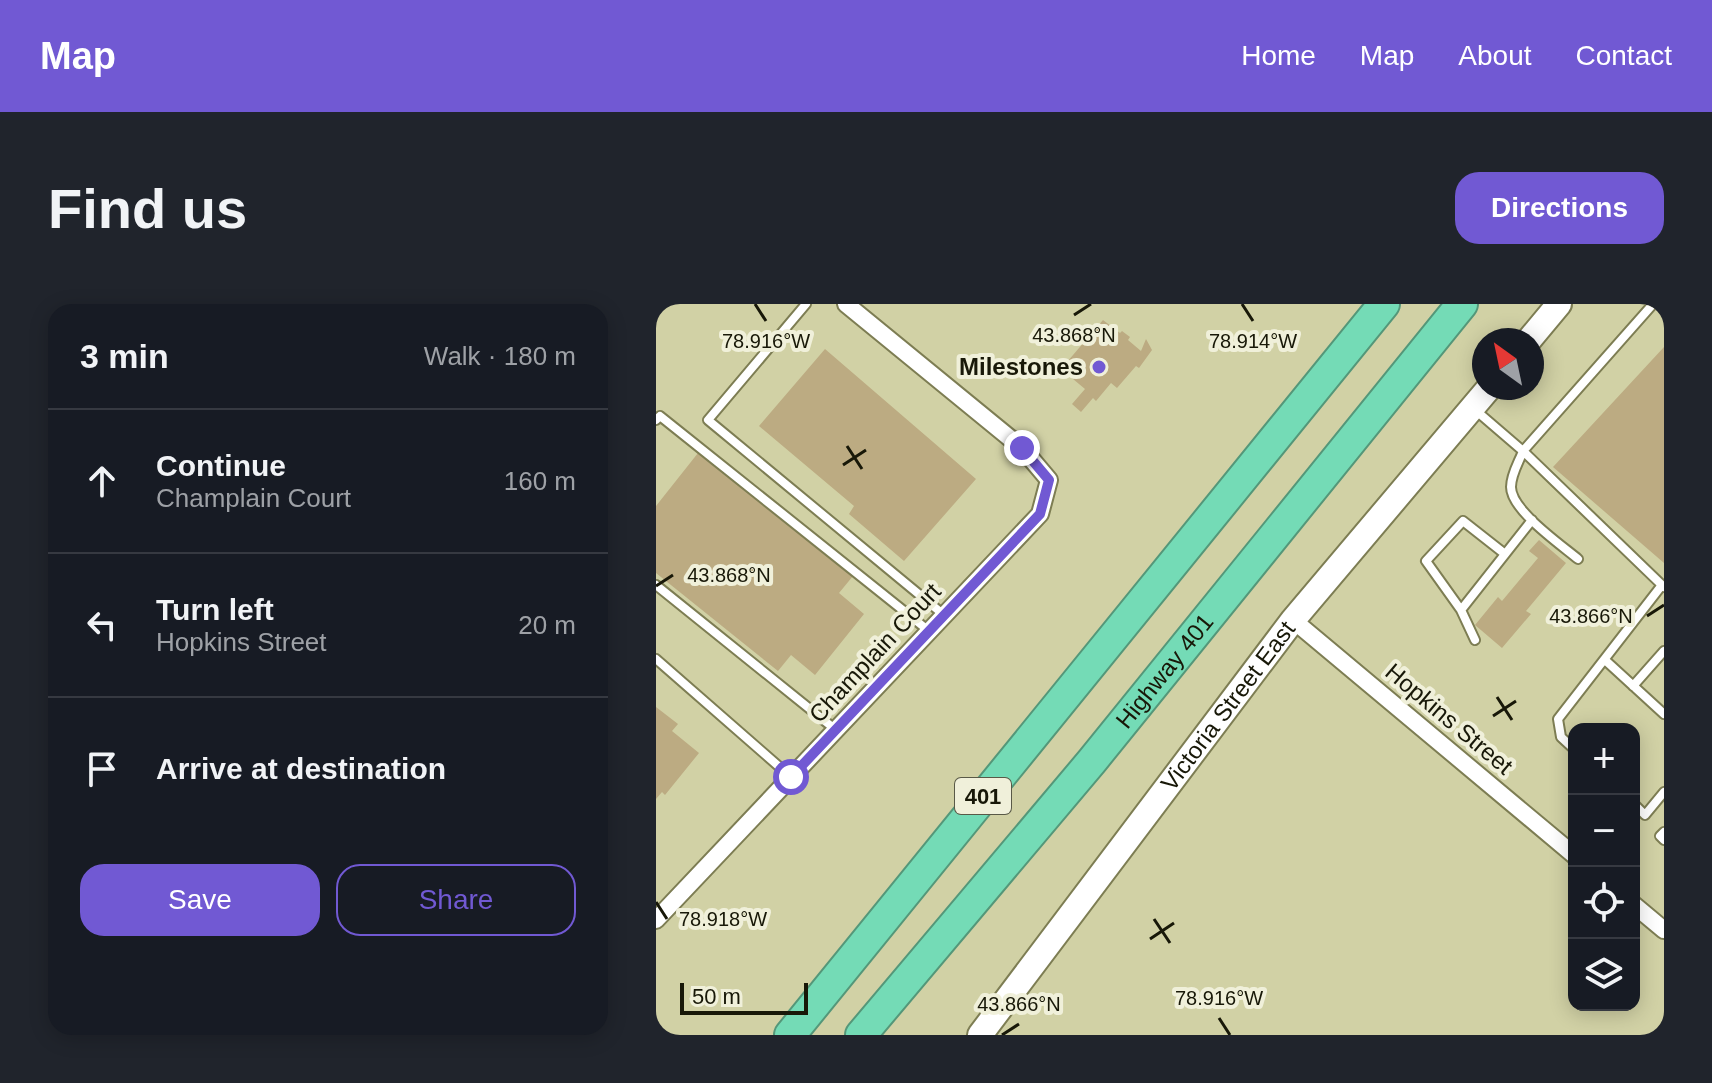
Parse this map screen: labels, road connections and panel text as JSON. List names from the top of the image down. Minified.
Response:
{"streets":{"highway":["Highway 401","401"],"main road":["Victoria Street East"],"street":["Champlain Court","Hopkins Street"]},"crossings":[["Victoria Street East","Hopkins Street"]],"places":["Milestones"],"scale_bar":"50 m","north":"top left","page":{"header":"Map","nav":["Home","Map","About","Contact"],"buttons":["Directions",["Save","Share"]],"title":"Find us","heading":["3 min","Walk · 180 m"],"list":[["Continue","Champlain Court","160 m"],["Turn left","Hopkins Street","20 m"],"Arrive at destination"],"map_buttons":["+","−"],"scale":"50 m"},"coordinates":["43.868°N","78.916°W","78.914°W","43.866°N","78.918°W"]}
